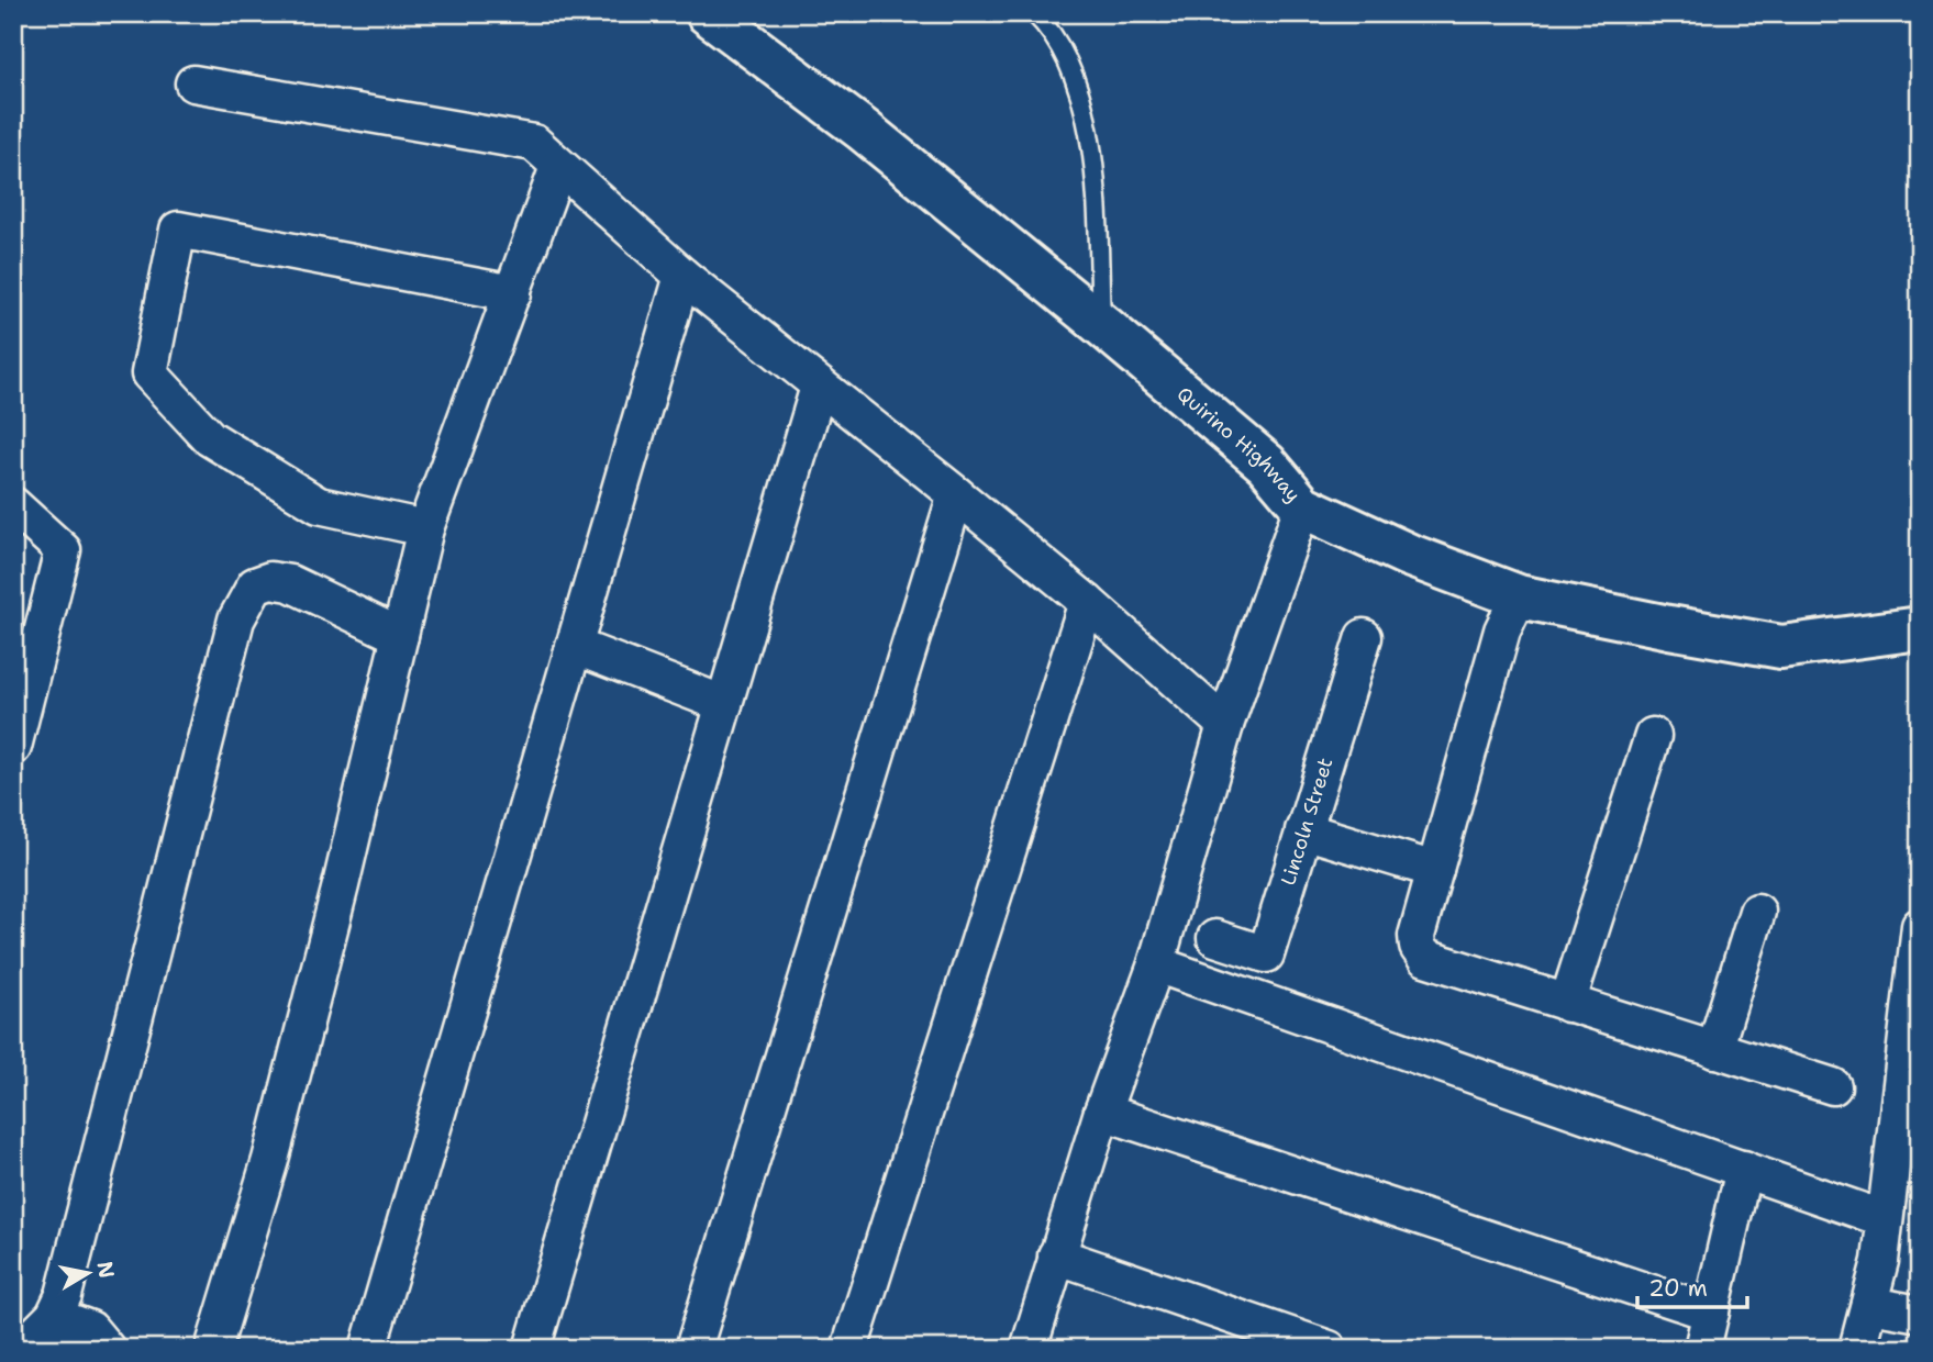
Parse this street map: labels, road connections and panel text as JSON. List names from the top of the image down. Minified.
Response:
{"streets":{"main road":["Quirino Highway"],"street":["Lincoln Street"]},"scale_bar":"20 m","north":"right"}
